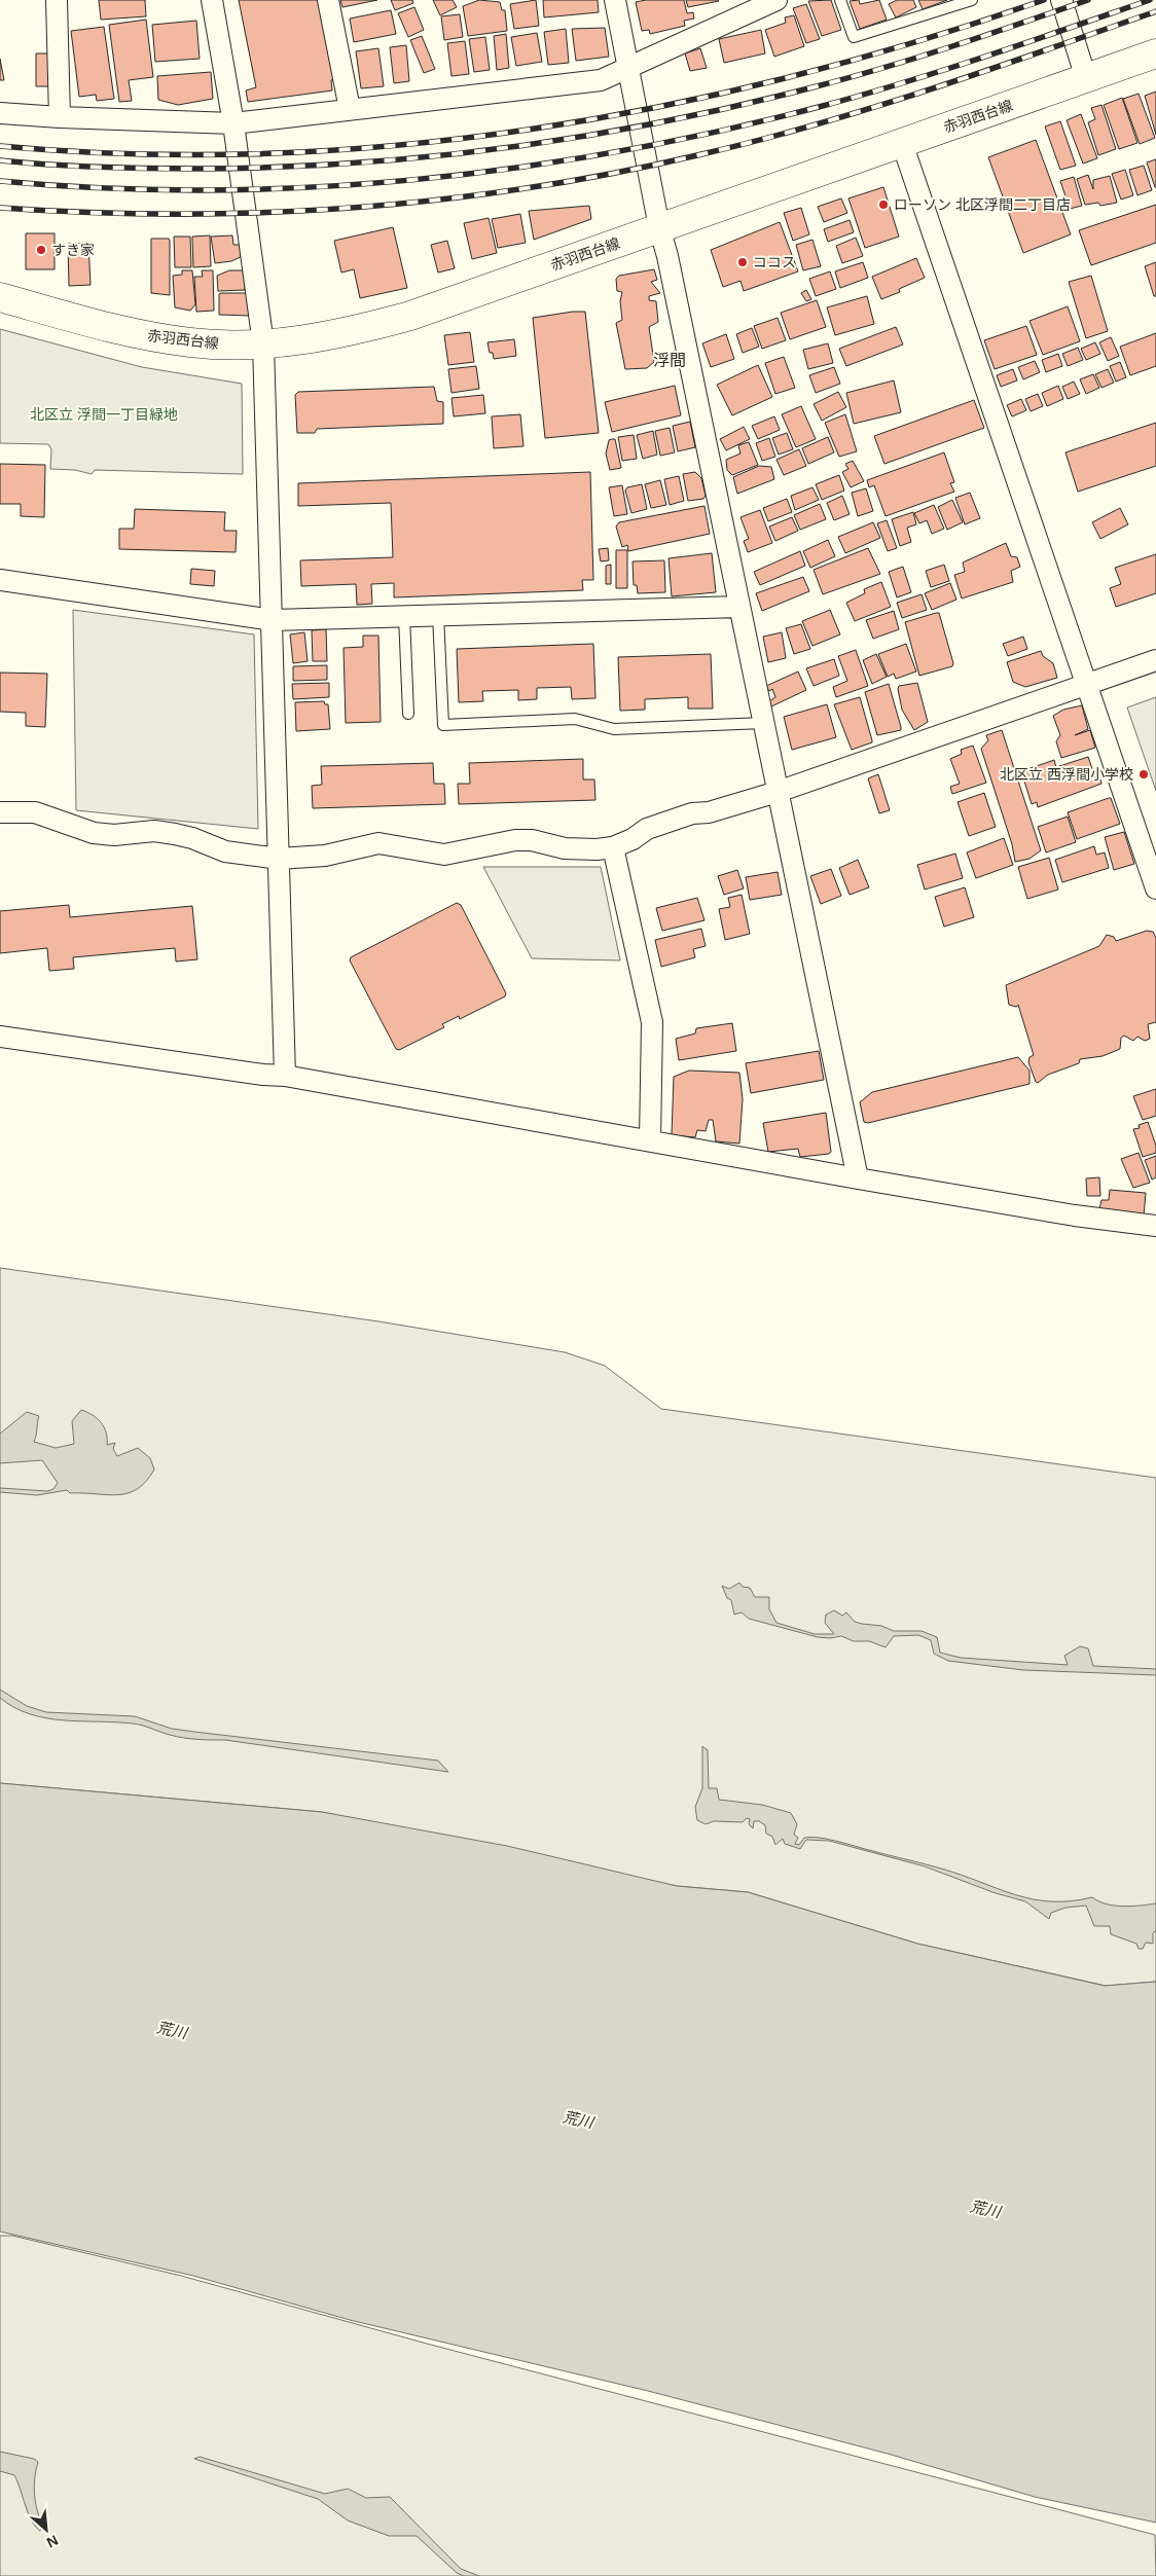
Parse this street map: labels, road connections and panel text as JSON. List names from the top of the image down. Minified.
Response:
{"streets":{"main road":["赤羽西台線"]},"districts":["浮間"],"water":["荒川"],"parks":["北区立 浮間一丁目緑地"],"places":["ローソン 北区浮間二丁目店","すき家","ココス","北区立 西浮間小学校"],"north":"bottom right"}
